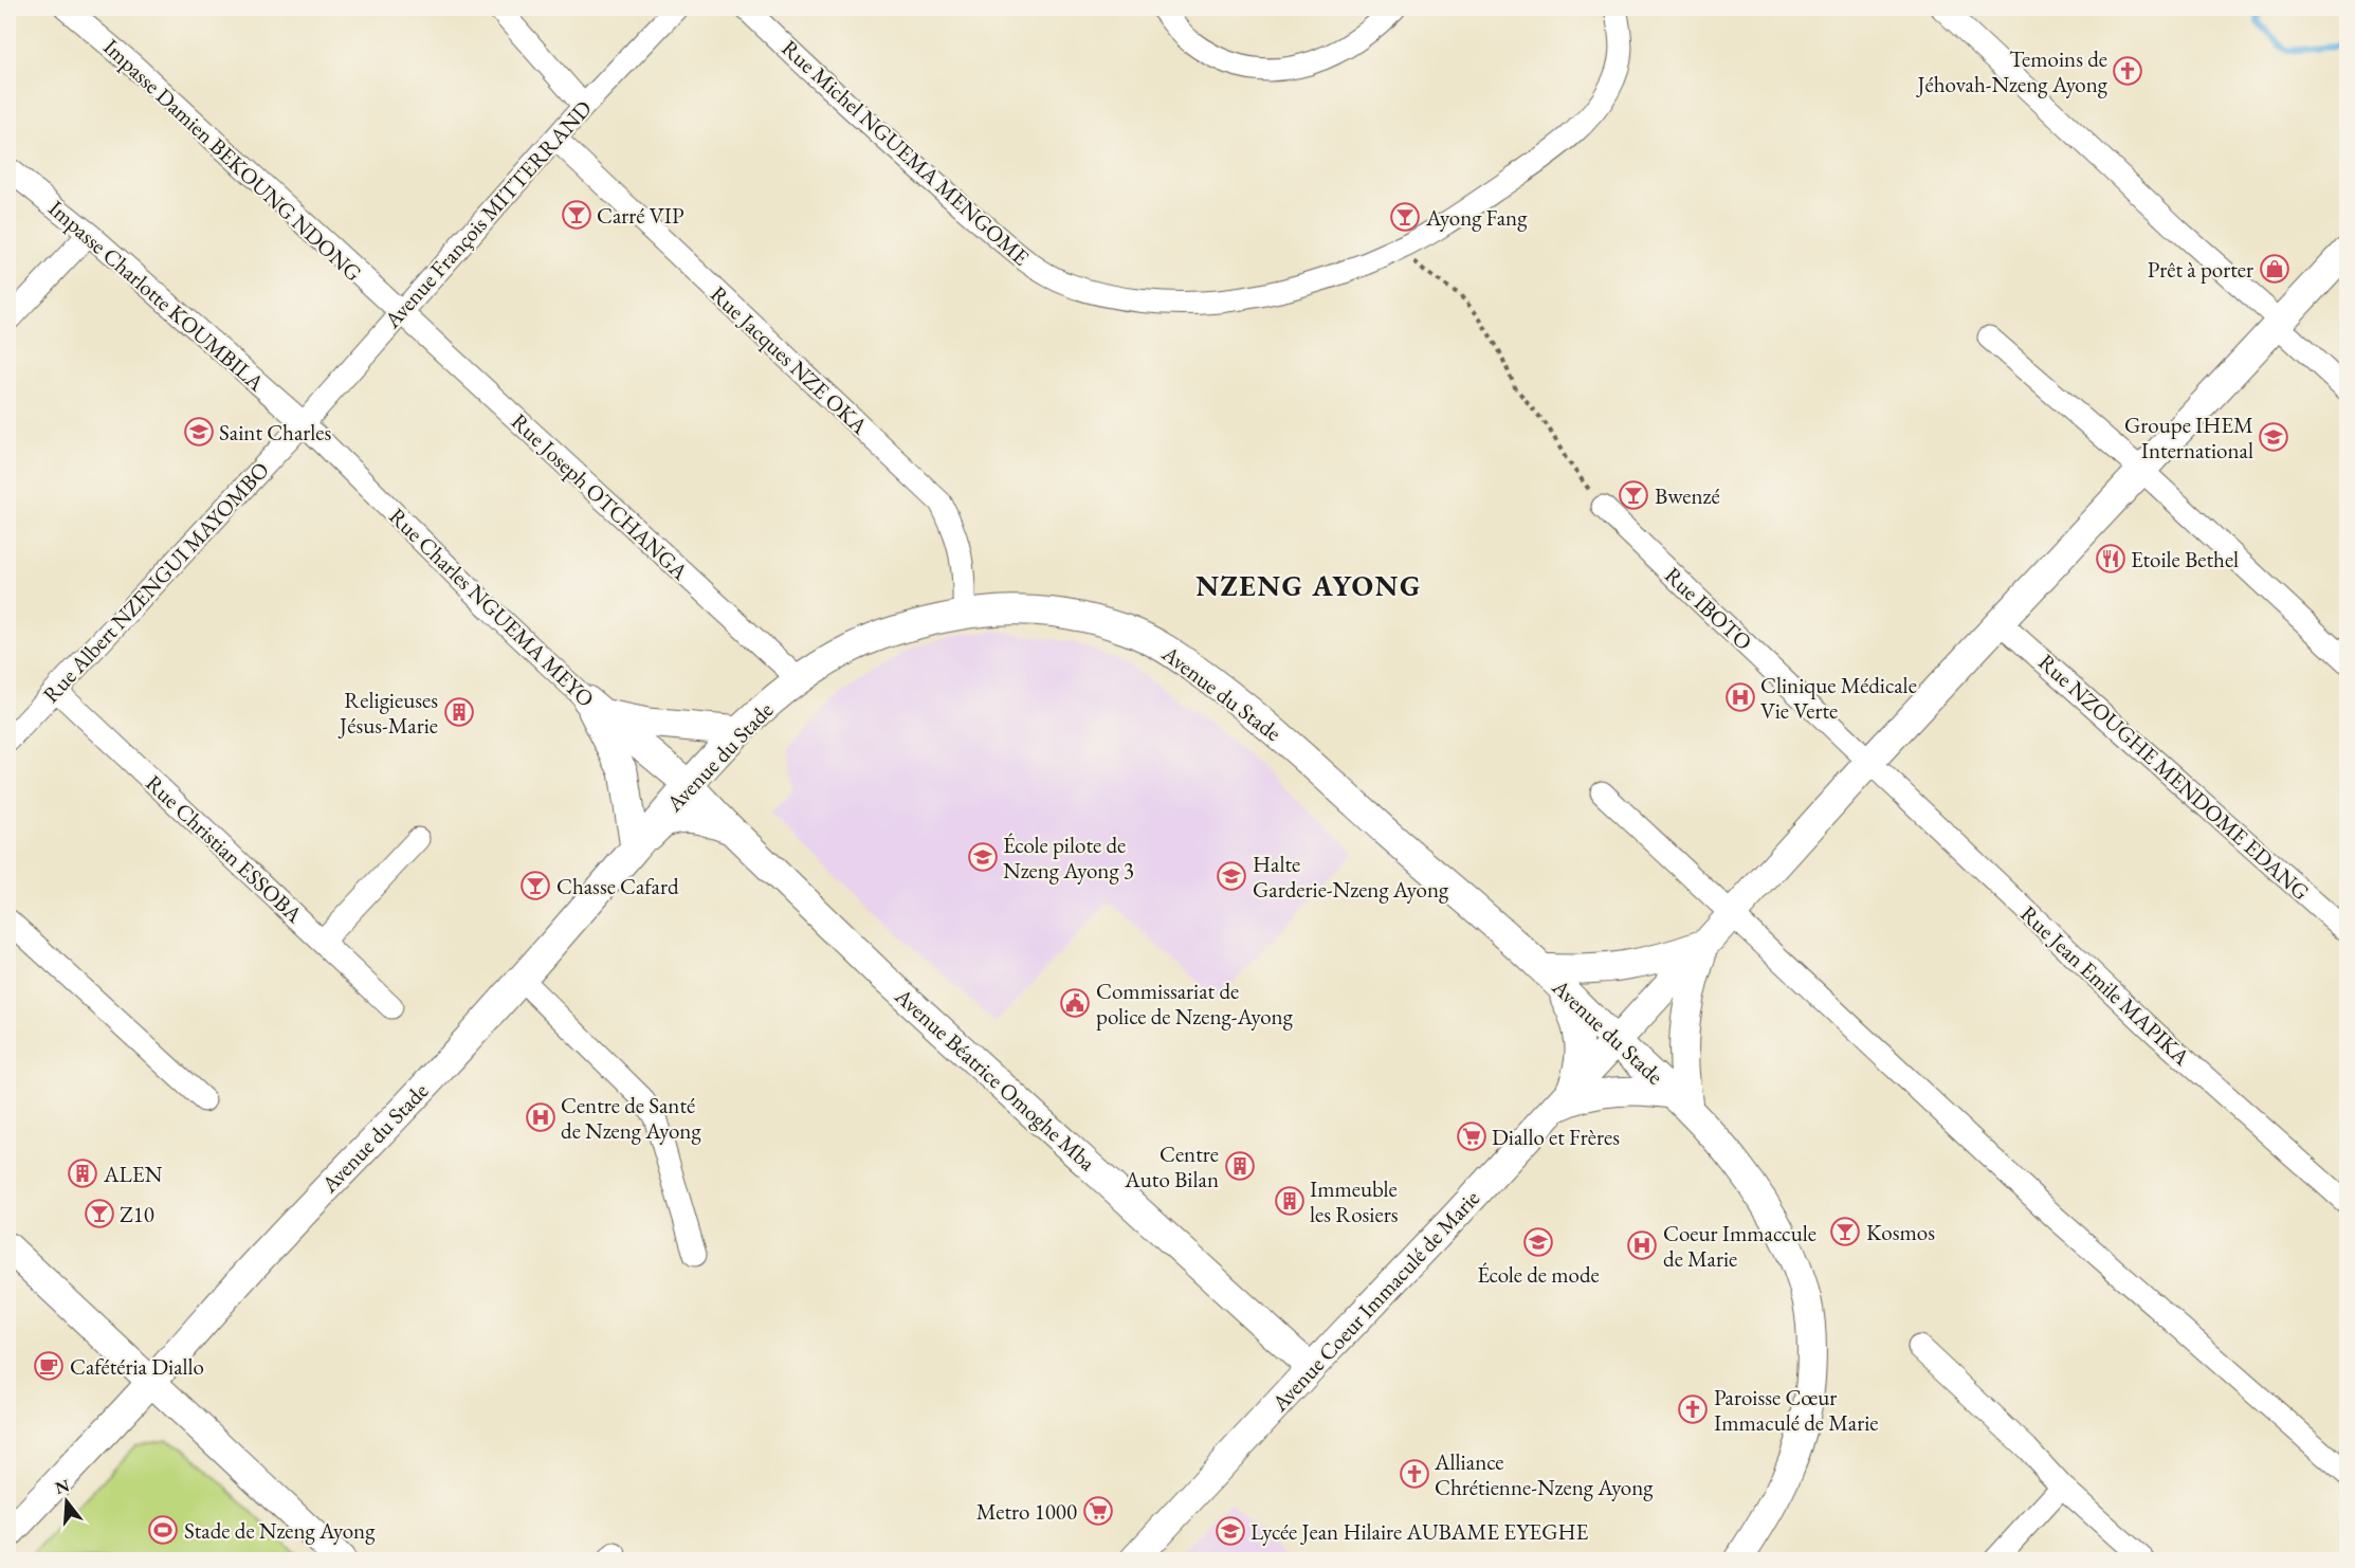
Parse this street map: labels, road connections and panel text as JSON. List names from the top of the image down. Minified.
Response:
{"streets":{"main road":["Rue Charles NGUEMA MEYO","Avenue du Stade","Avenue Béatrice Omoghe Mba","Avenue Coeur Immaculé de Marie"],"street":["Rue Michel NGUEMA MENGOME","Impasse Damien BEKOUNG NDONG","Avenue François MITTERRAND","Impasse Charlotte KOUMBILA","Rue Jacques NZE OKA","Rue Joseph OTCHANGA","Rue Albert NZENGUI MAYOMBO","Rue IBOTO","Rue NZOUGHE MENDOME EDANG","Rue Christian ESSOBA","Rue Jean Emile MAPIKA"]},"crossings":[["Impasse Damien BEKOUNG NDONG","Avenue François MITTERRAND"],["Impasse Damien BEKOUNG NDONG","Rue Joseph OTCHANGA"],["Avenue François MITTERRAND","Impasse Charlotte KOUMBILA"],["Avenue François MITTERRAND","Rue Jacques NZE OKA"],["Avenue François MITTERRAND","Rue Joseph OTCHANGA"],["Avenue François MITTERRAND","Rue Albert NZENGUI MAYOMBO"],["Avenue François MITTERRAND","Rue Charles NGUEMA MEYO"],["Impasse Charlotte KOUMBILA","Rue Albert NZENGUI MAYOMBO"],["Impasse Charlotte KOUMBILA","Rue Charles NGUEMA MEYO"],["Rue Jacques NZE OKA","Avenue du Stade"],["Rue Joseph OTCHANGA","Avenue du Stade"],["Rue Albert NZENGUI MAYOMBO","Rue Charles NGUEMA MEYO"],["Rue Albert NZENGUI MAYOMBO","Rue Christian ESSOBA"],["Rue Charles NGUEMA MEYO","Avenue du Stade"],["Rue Charles NGUEMA MEYO","Avenue Béatrice Omoghe Mba"],["Rue IBOTO","Rue Jean Emile MAPIKA"],["Rue IBOTO","Avenue Coeur Immaculé de Marie"],["Avenue du Stade","Avenue Béatrice Omoghe Mba"],["Avenue du Stade","Avenue Coeur Immaculé de Marie"],["Rue NZOUGHE MENDOME EDANG","Avenue Coeur Immaculé de Marie"],["Rue Jean Emile MAPIKA","Avenue Coeur Immaculé de Marie"],["Avenue Béatrice Omoghe Mba","Avenue Coeur Immaculé de Marie"]],"districts":["NZENG AYONG"],"places":{"church":["Temoins de Jéhovah-Nzeng Ayong","Paroisse Cœur Immaculé de Marie","Alliance Chrétienne-Nzeng Ayong"],"bar":["Carré VIP","Ayong Fang","Bwenzé","Chasse Cafard","Z10","Kosmos"],"shop":["Prêt à porter"],"school or university":["Saint Charles","Groupe IHEM International","École pilote de Nzeng Ayong 3","Halte Garderie-Nzeng Ayong","École de mode","Lycée Jean Hilaire AUBAME EYEGHE"],"restaurant":["Etoile Bethel"],"hospital":["Clinique Médicale Vie Verte","Centre de Santé de Nzeng Ayong","Coeur Immaccule de Marie"],"building":["Religieuses Jésus-Marie","Centre Auto Bilan","ALEN","Immeuble les Rosiers"],"public building":["Commissariat de police de Nzeng-Ayong"],"supermarket":["Diallo et Frères","Metro 1000"],"cafe":["Cafétéria Diallo"],"sports":["Stade de Nzeng Ayong"]},"north":"top"}
